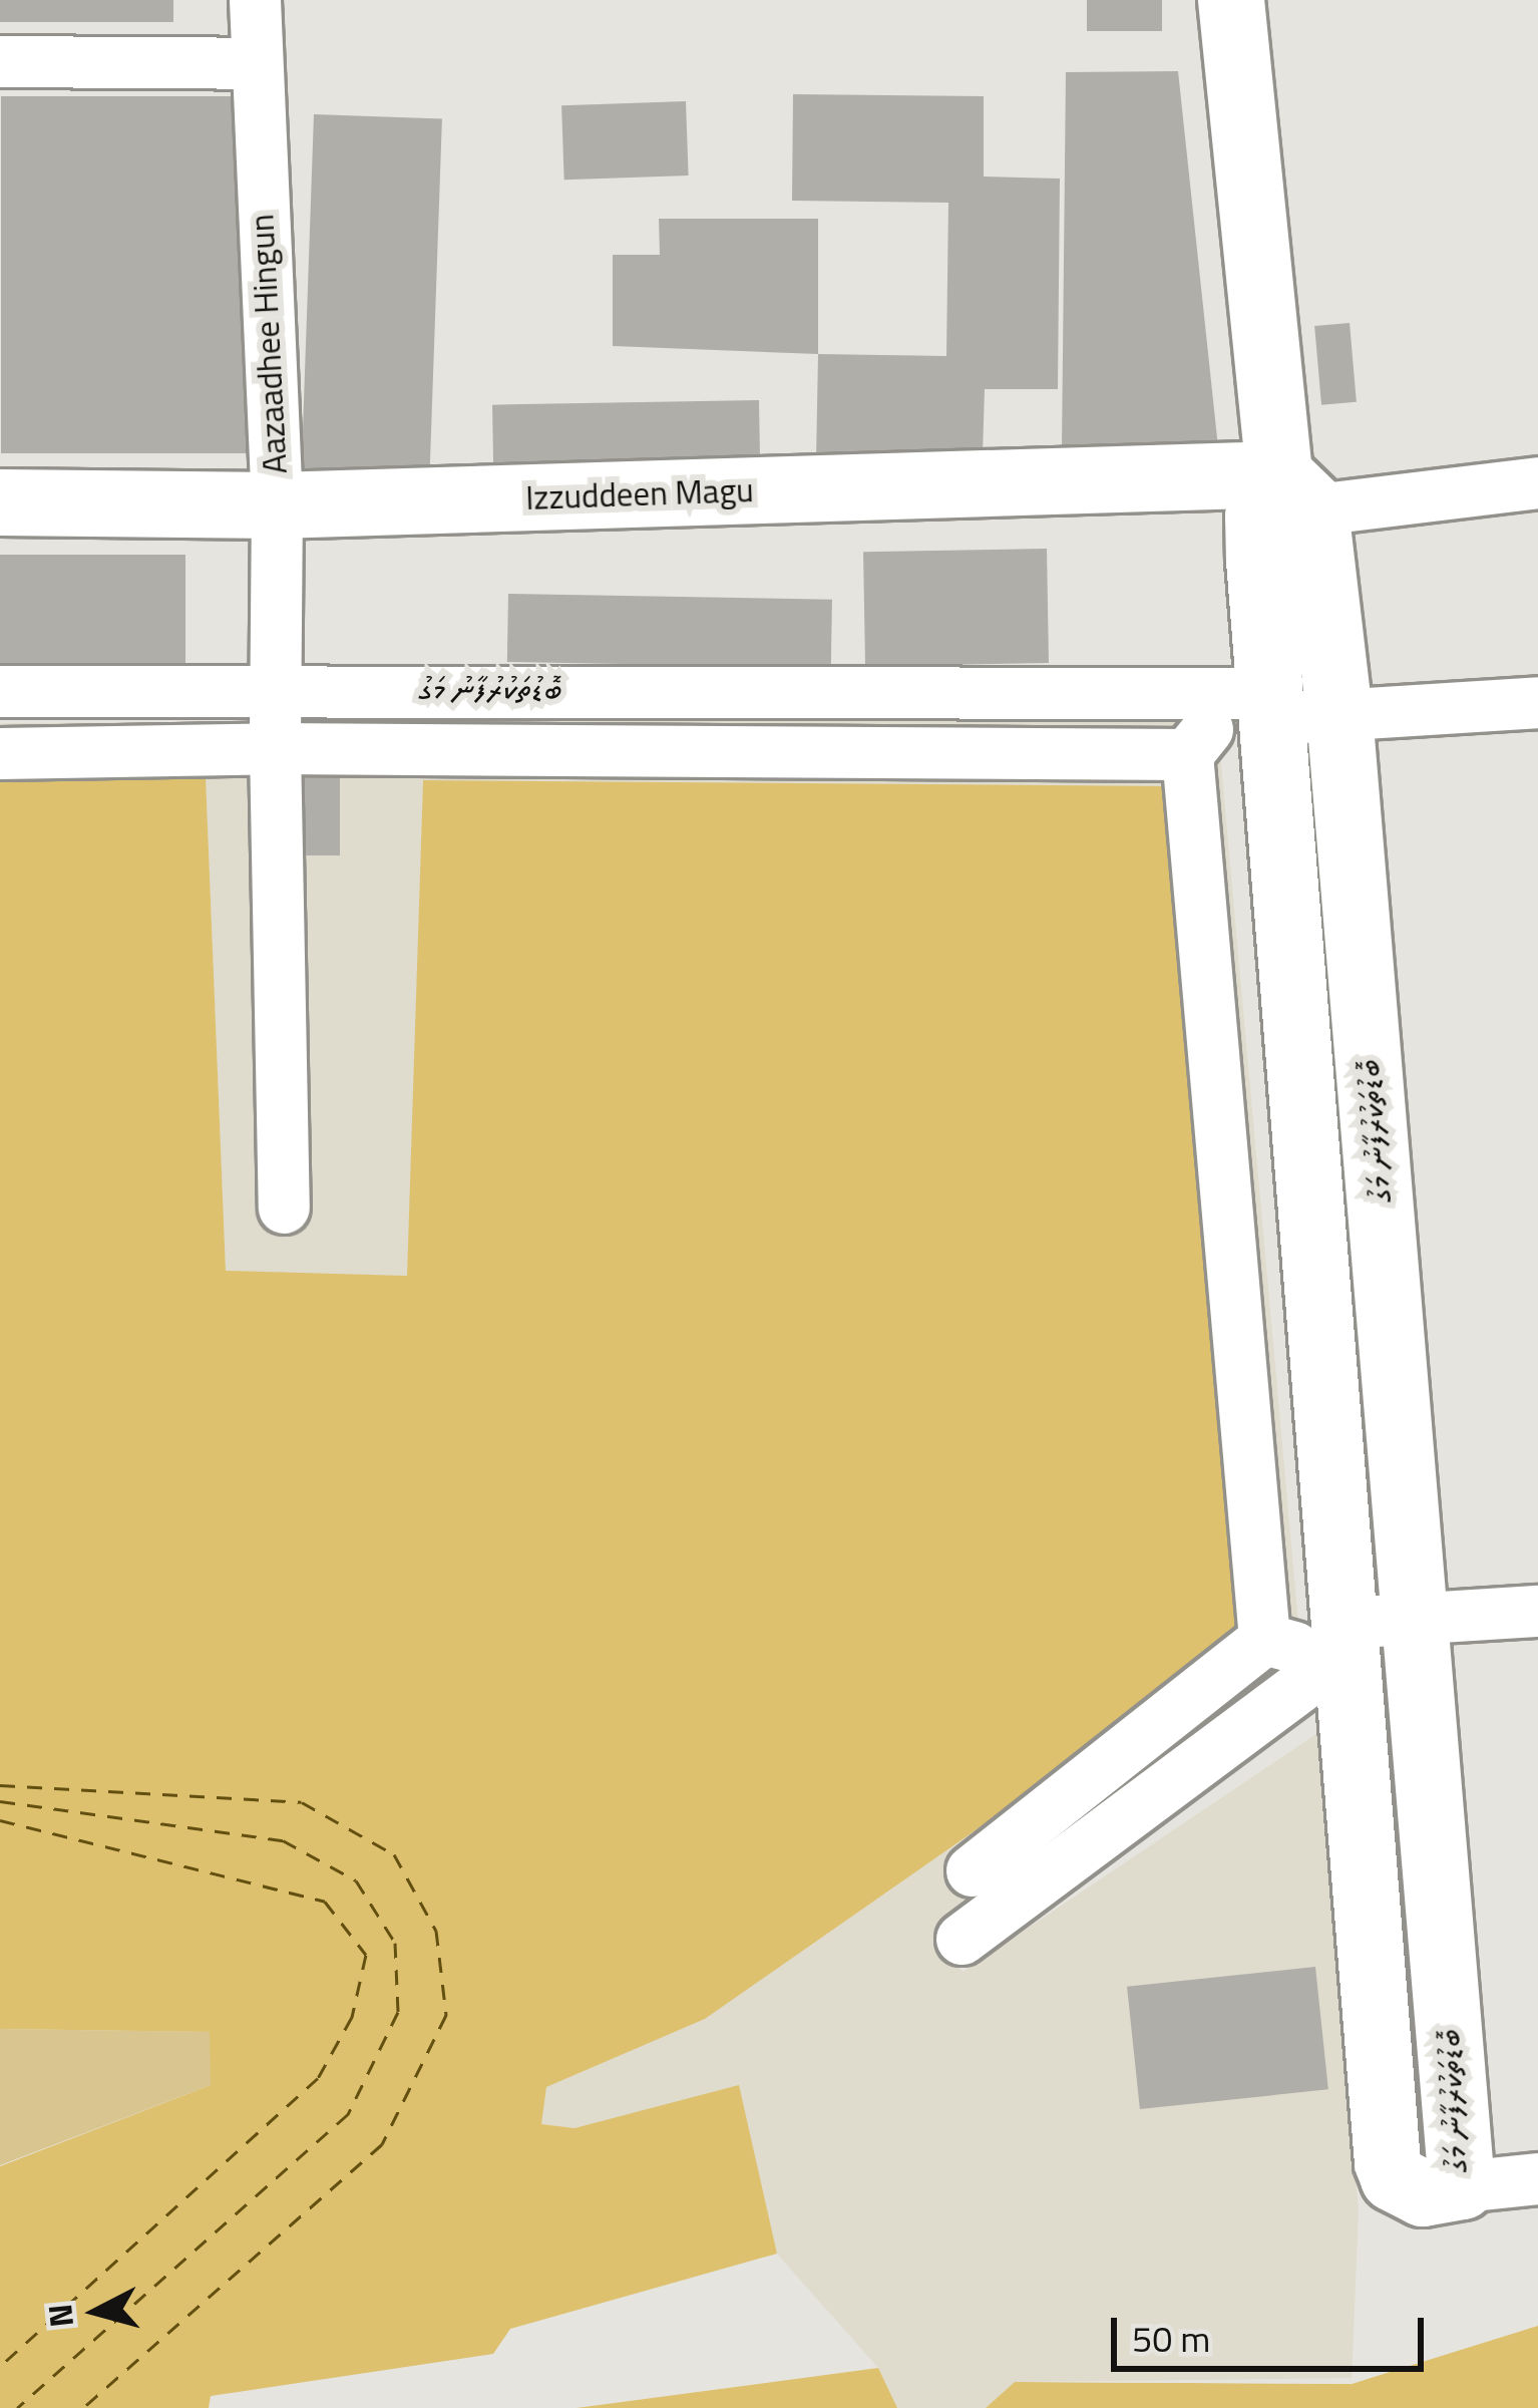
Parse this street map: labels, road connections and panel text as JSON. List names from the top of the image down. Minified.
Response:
{"streets":{"main road":["Izzuddeen Magu","ބޮޑުތަކުރުފާނު މަގު"],"street":["Aazaadhee Hingun"]},"crossings":[["Aazaadhee Hingun","Izzuddeen Magu"],["Aazaadhee Hingun","ބޮޑުތަކުރުފާނު މަގު"],["Izzuddeen Magu","ބޮޑުތަކުރުފާނު މަގު"]],"scale_bar":"50 m","north":"left"}
